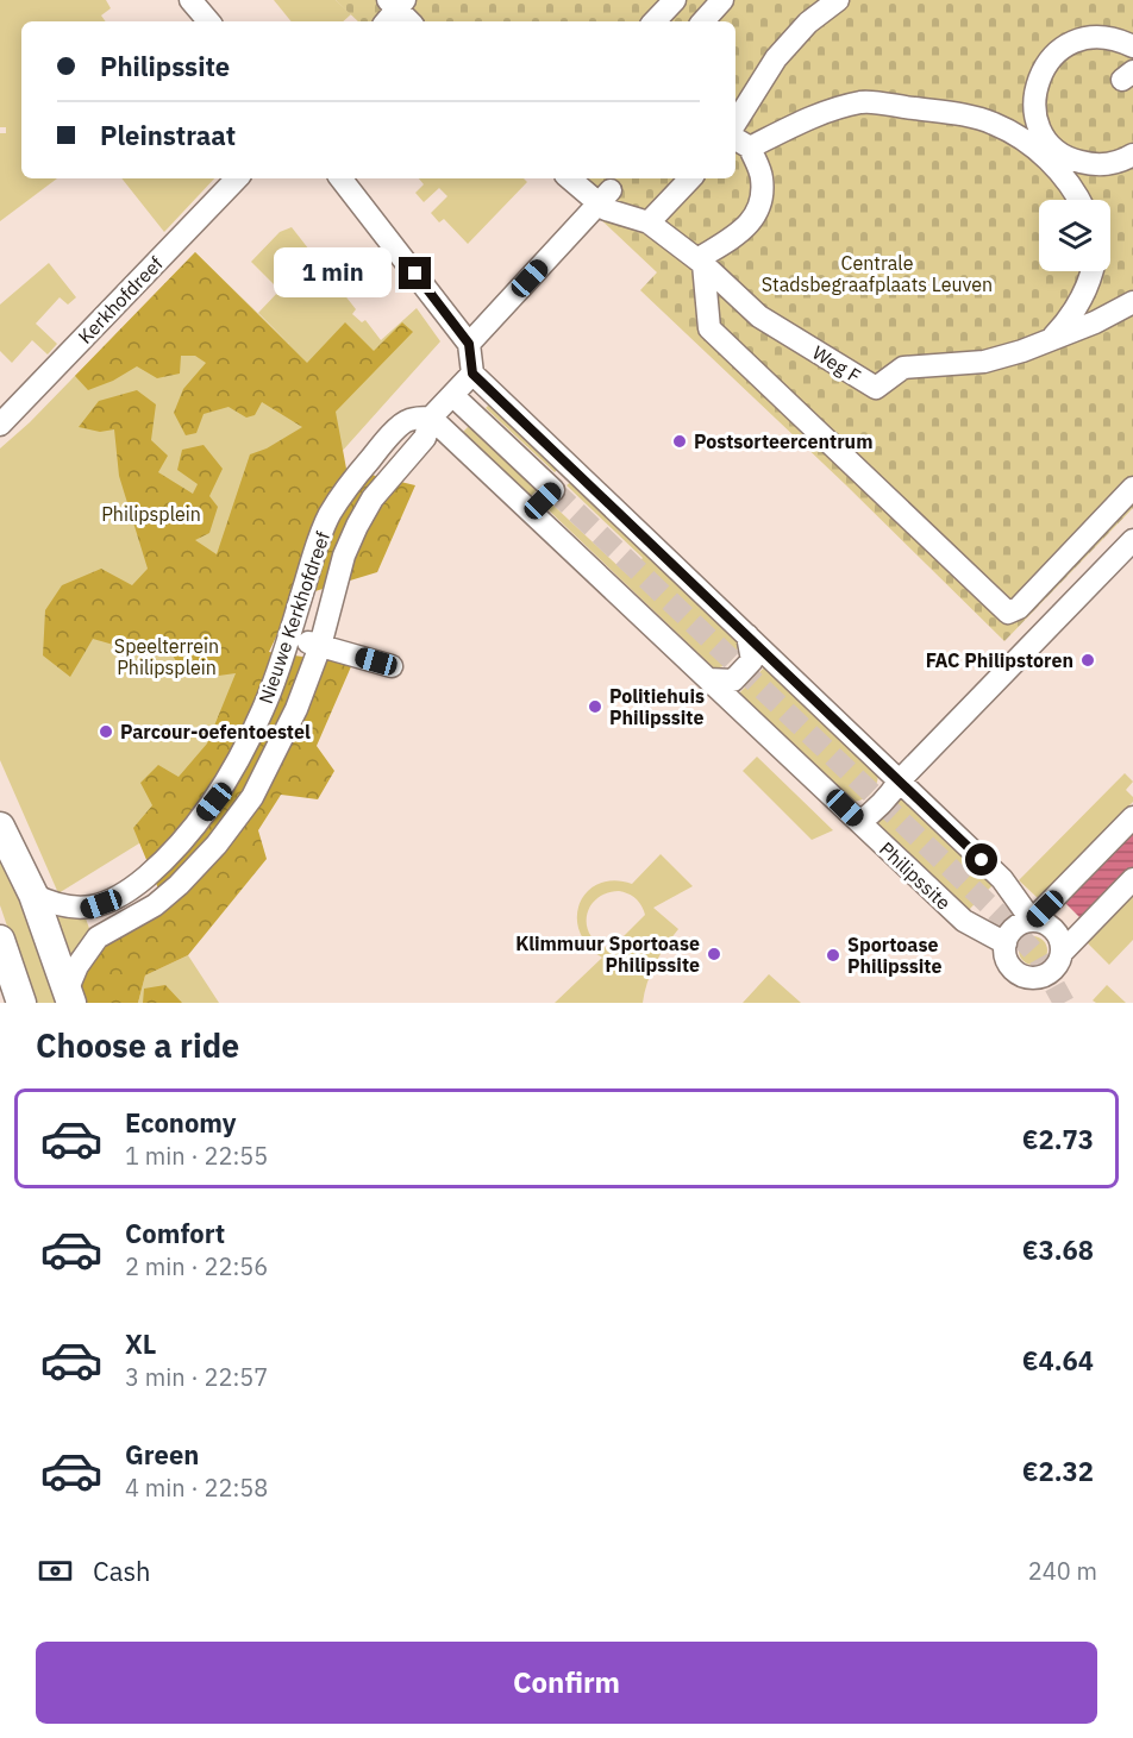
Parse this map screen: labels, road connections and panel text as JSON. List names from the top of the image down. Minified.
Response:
{"streets":{"street":["Kerkhofdreef","Weg F","Nieuwe Kerkhofdreef","Philipssite"]},"crossings":[["Nieuwe Kerkhofdreef","Philipssite"]],"parks":["Centrale Stadsbegraafplaats Leuven","Philipsplein","Speelterrein Philipsplein"],"places":["Postsorteercentrum","FAC Philipstoren","Politiehuis Philipssite","Parcour-oefentoestel","Klimmuur Sportoase Philipssite","Sportoase Philipssite"],"page":{"banner":["Philipssite","Pleinstraat"],"bubble":"1 min","heading":"Choose a ride","list":[{"name":"Economy","note":"1 min · 22:55","value":"€2.73"},{"name":"Comfort","note":"2 min · 22:56","value":"€3.68"},{"name":"XL","note":"3 min · 22:57","value":"€4.64"},{"name":"Green","note":"4 min · 22:58","value":"€2.32"}],"pay":["Cash","240 m"],"buttons":"Confirm"}}
